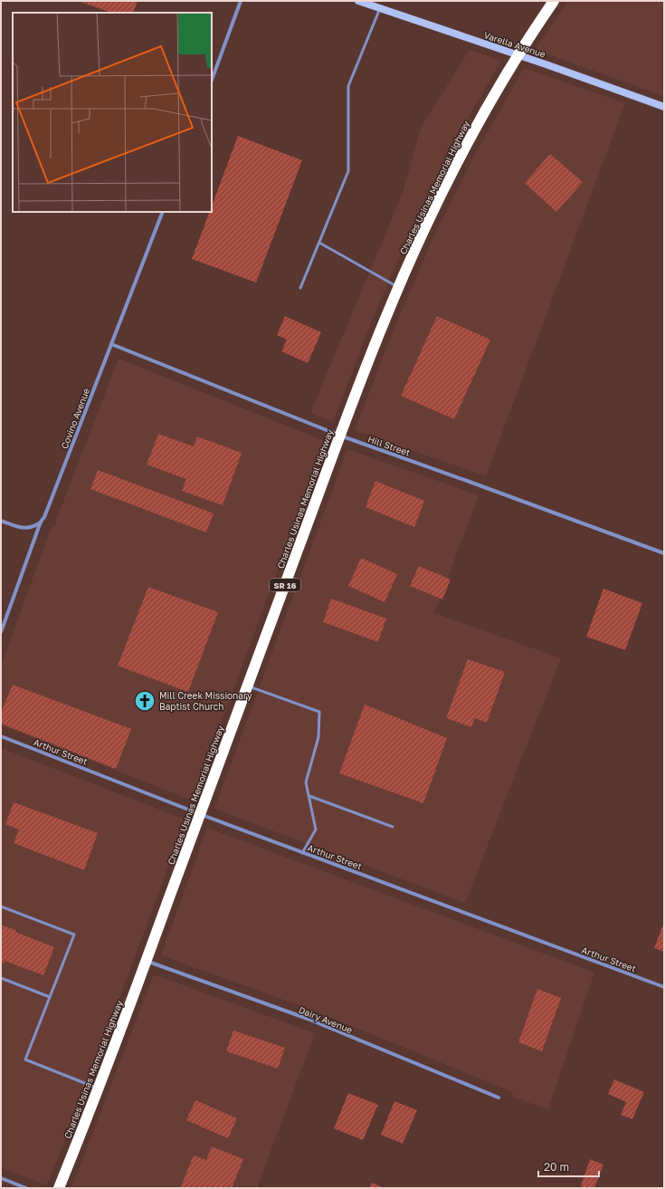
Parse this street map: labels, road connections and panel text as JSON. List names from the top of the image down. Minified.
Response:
{"streets":{"highway":["Charles Usinas Memorial Highway","SR 16"],"street":["Varella Avenue","Covino Avenue","Hill Street","Arthur Street","Dairy Avenue"]},"crossings":[["Varella Avenue","Charles Usinas Memorial Highway"],["Charles Usinas Memorial Highway","Hill Street"],["Charles Usinas Memorial Highway","Arthur Street"],["Charles Usinas Memorial Highway","Dairy Avenue"],["Covino Avenue","Hill Street"]],"places":{"church":["Mill Creek Missionary Baptist Church"]},"scale_bar":"20 m"}
